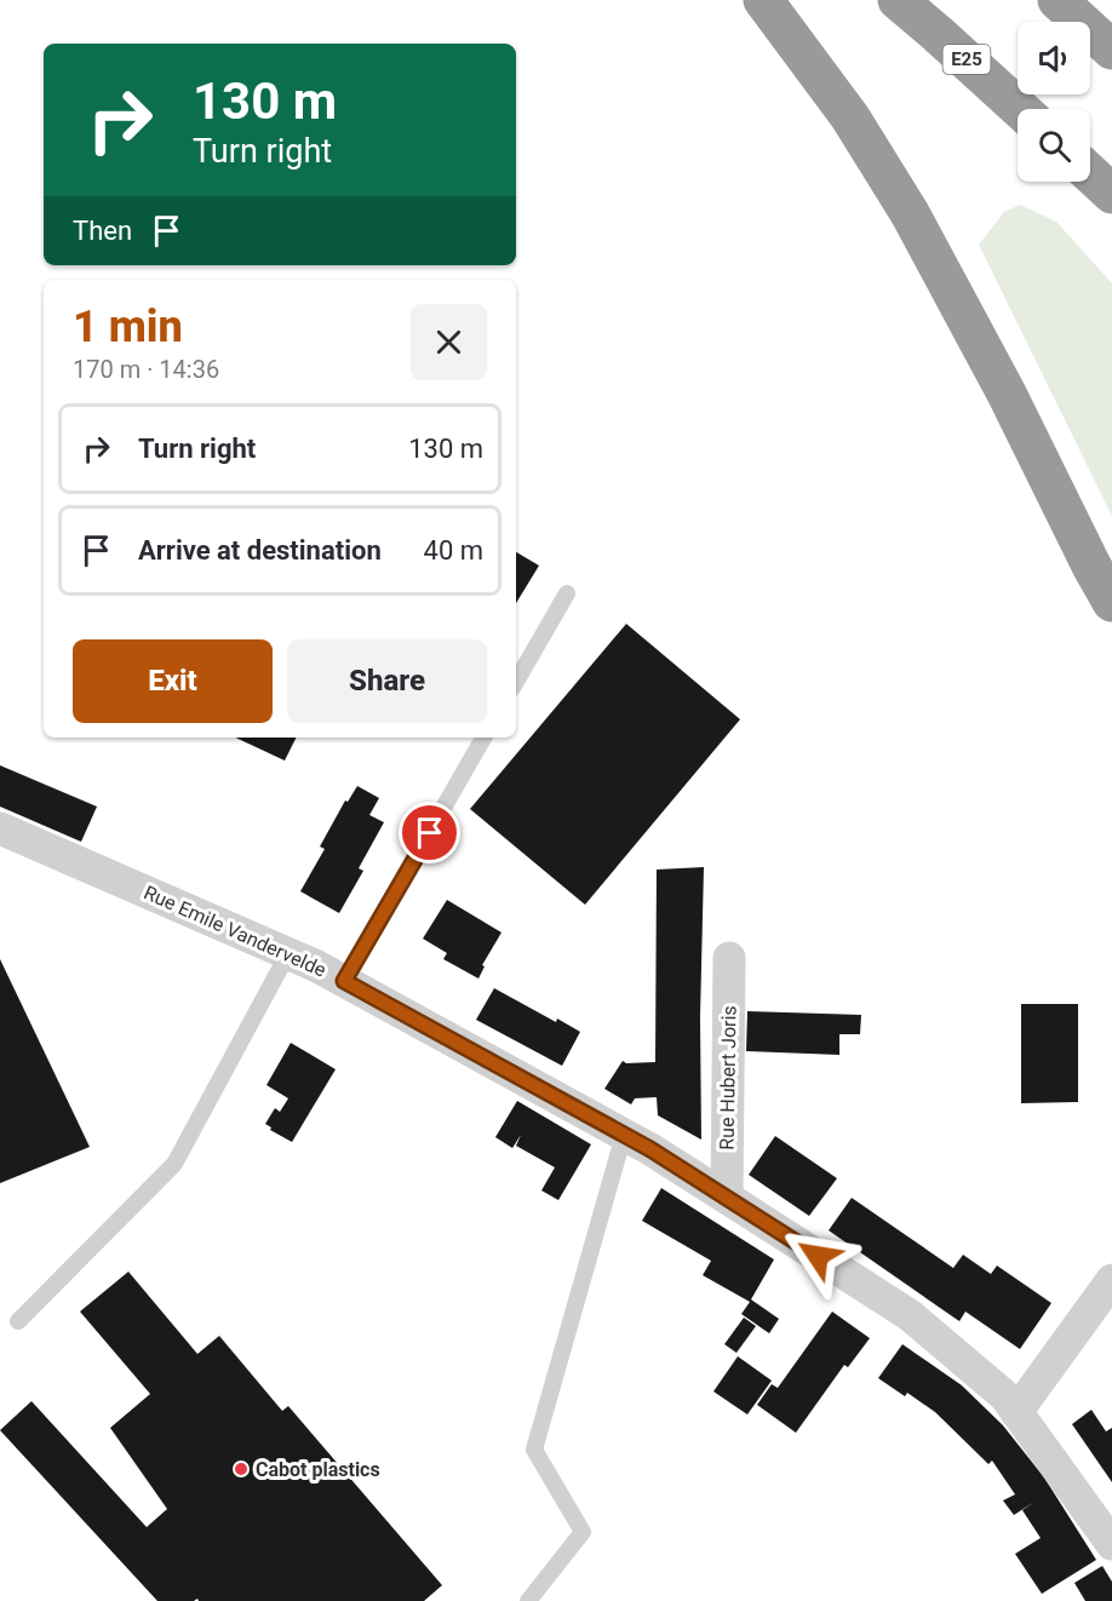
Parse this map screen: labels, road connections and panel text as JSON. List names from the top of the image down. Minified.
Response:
{"streets":{"highway":["E25"],"street":["Rue Emile Vandervelde","Rue Hubert Joris"]},"crossings":[["Rue Emile Vandervelde","Rue Hubert Joris"]],"places":["Cabot plastics"],"page":{"turn":["130 m","Turn right"],"then":"Then","heading":["1 min","170 m · 14:36"],"list":[{"name":"Turn right","value":"130 m"},{"name":"Arrive at destination","value":"40 m"}],"buttons":["Exit","Share"]}}
